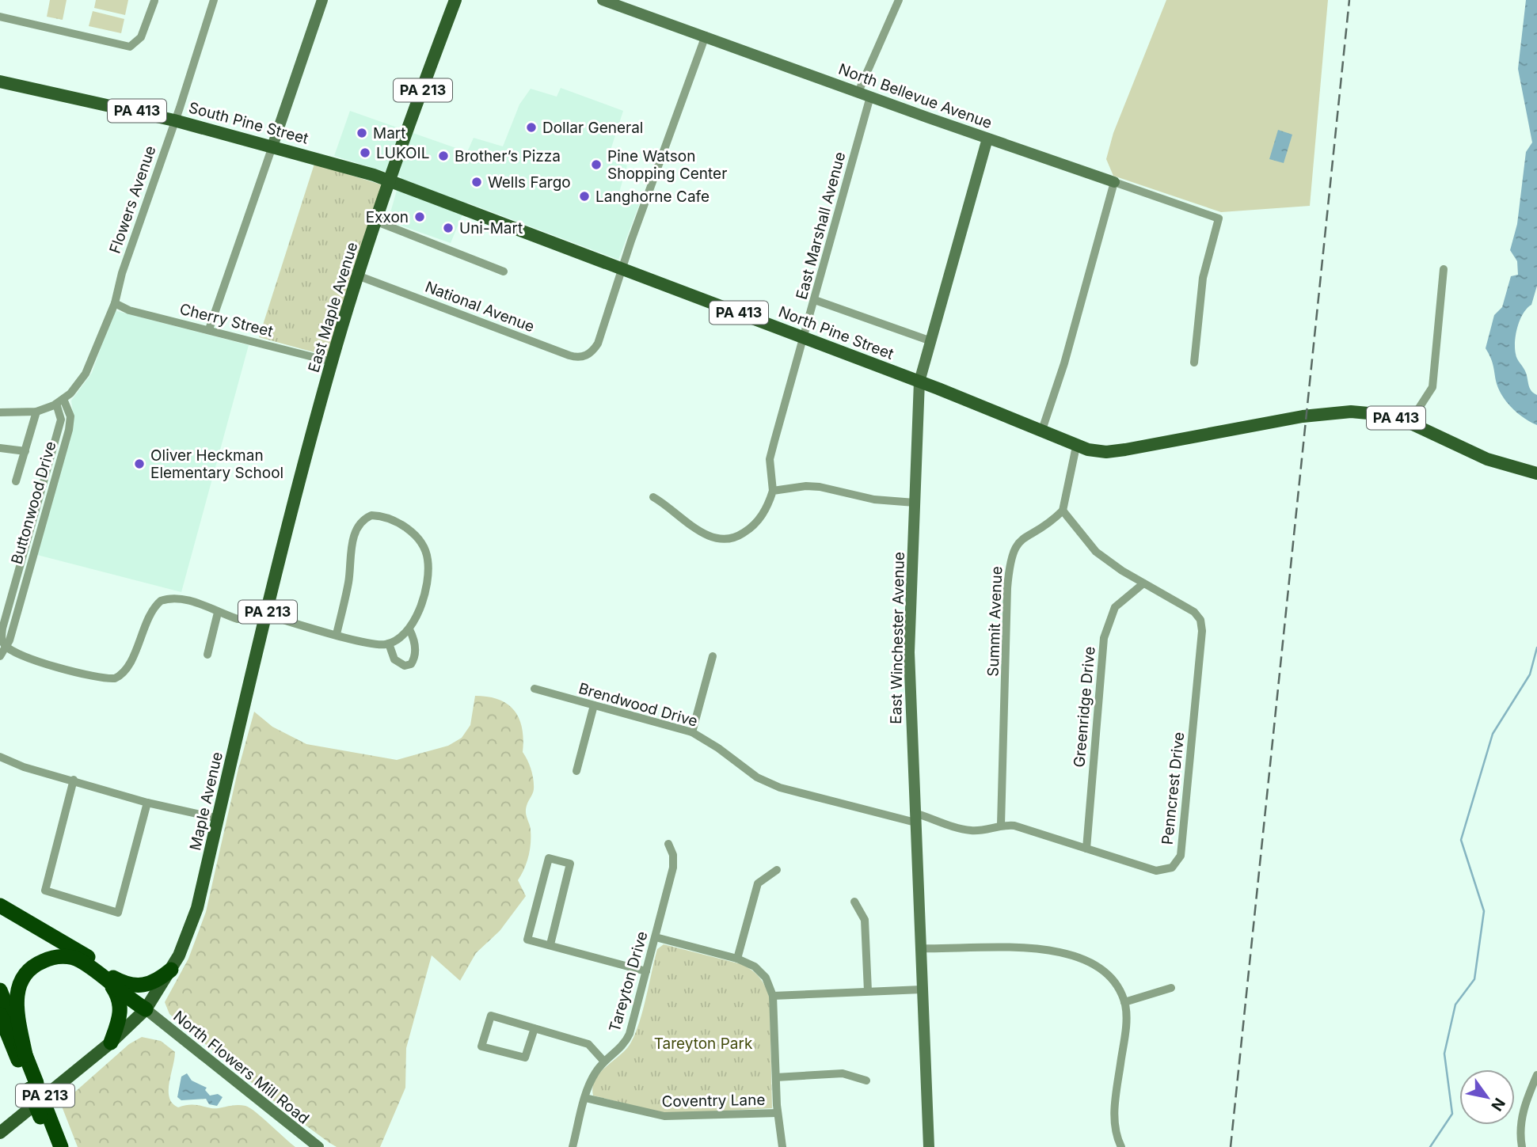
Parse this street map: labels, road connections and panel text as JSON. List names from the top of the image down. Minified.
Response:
{"streets":{"main road":["PA 213","PA 413","South Pine Street","East Maple Avenue","North Pine Street","Maple Avenue"],"street":["North Bellevue Avenue","Flowers Avenue","East Marshall Avenue","National Avenue","Cherry Street","Buttonwood Drive","Summit Avenue","East Winchester Avenue","Brendwood Drive","Greenridge Drive","Penncrest Drive","Tareyton Drive","North Flowers Mill Road","Coventry Lane"]},"crossings":[["North Bellevue Avenue","East Marshall Avenue"],["North Bellevue Avenue","East Winchester Avenue"],["PA 413","North Pine Street"],["South Pine Street","Flowers Avenue"],["South Pine Street","East Maple Avenue"],["South Pine Street","North Pine Street"],["Flowers Avenue","Cherry Street"],["Flowers Avenue","Buttonwood Drive"],["East Marshall Avenue","North Pine Street"],["National Avenue","East Maple Avenue"],["National Avenue","North Pine Street"],["East Maple Avenue","Cherry Street"],["East Maple Avenue","North Pine Street"],["East Maple Avenue","Maple Avenue"],["North Pine Street","East Winchester Avenue"],["Summit Avenue","Penncrest Drive"],["East Winchester Avenue","Brendwood Drive"],["East Winchester Avenue","Penncrest Drive"],["Brendwood Drive","Penncrest Drive"],["Greenridge Drive","Penncrest Drive"],["Maple Avenue","North Flowers Mill Road"],["Tareyton Drive","Coventry Lane"]],"parks":["Tareyton Park"],"places":["Dollar General","Mart","LUKOIL","Brother’s Pizza","Pine Watson Shopping Center","Wells Fargo","Langhorne Cafe","Exxon","Uni-Mart","Oliver Heckman Elementary School"],"north":"bottom right"}
